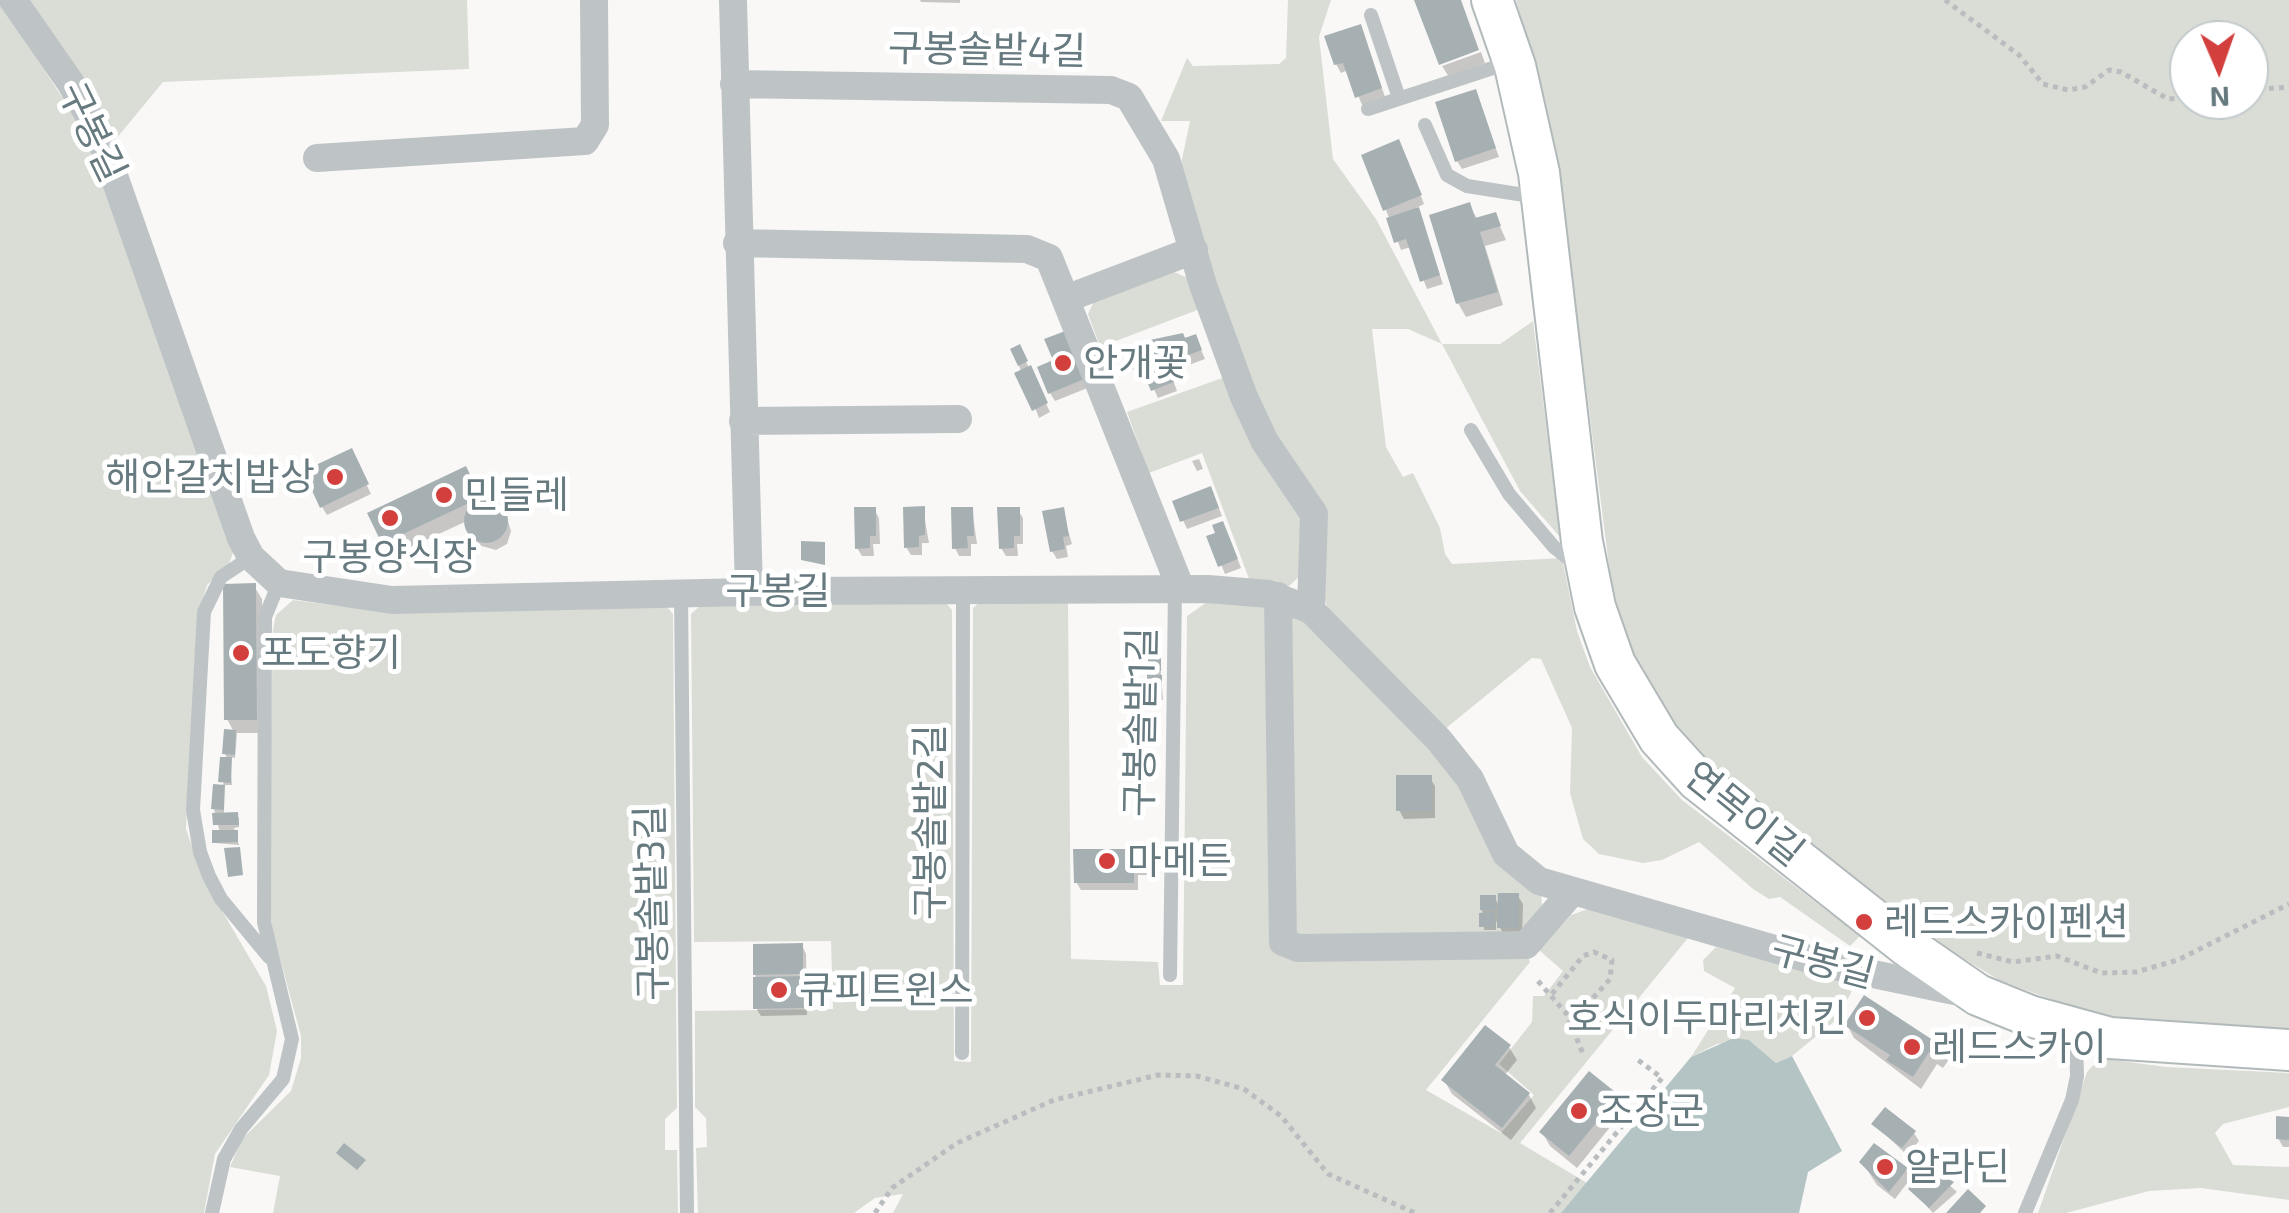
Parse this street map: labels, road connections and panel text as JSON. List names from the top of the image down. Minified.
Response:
{"streets":{"street":["구봉솔밭4길","구봉길","연목이길"],"lane":["구봉솔밭1길","구봉솔밭2길","구봉솔밭3길"]},"crossings":[["구봉솔밭4길","구봉길"],["구봉길","구봉솔밭1길"],["구봉길","연목이길"],["구봉길","구봉솔밭2길"],["구봉길","구봉솔밭3길"]],"places":["안개꽃","해안갈치밥상","민들레","구봉양식장","포도향기","마메든","레드스카이펜션","큐피트윈스","호식이두마리치킨","레드스카이","조장군","알라딘"],"north":"bottom"}
